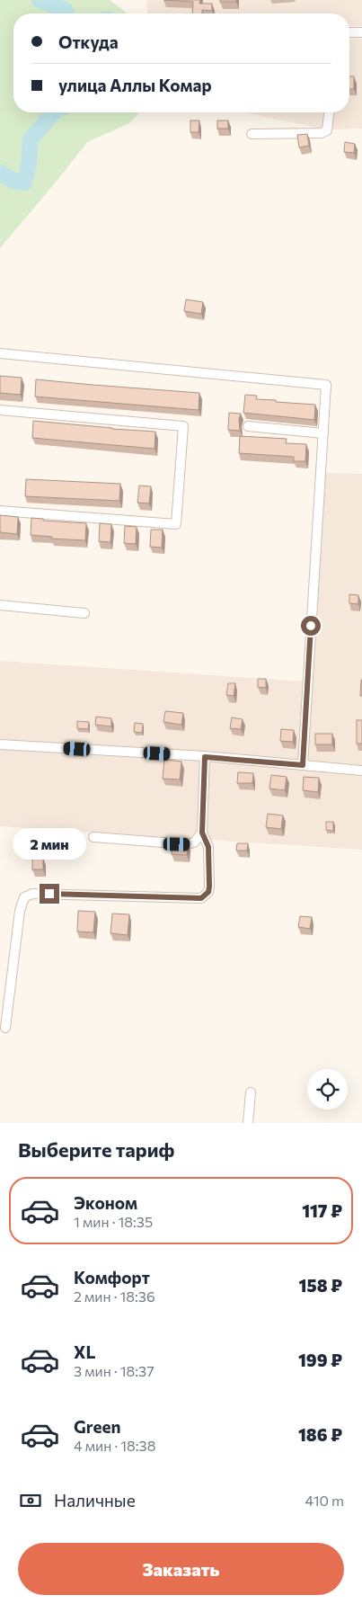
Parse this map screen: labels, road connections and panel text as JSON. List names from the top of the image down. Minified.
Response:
{"page":{"banner":["Откуда","улица Аллы Комар"],"bubble":"2 мин","heading":"Выберите тариф","list":[{"name":"Эконом","note":"1 мин · 18:35","value":"117 ₽"},{"name":"Комфорт","note":"2 мин · 18:36","value":"158 ₽"},{"name":"XL","note":"3 мин · 18:37","value":"199 ₽"},{"name":"Green","note":"4 мин · 18:38","value":"186 ₽"}],"pay":["Наличные","410 m"],"buttons":"Заказать"}}
